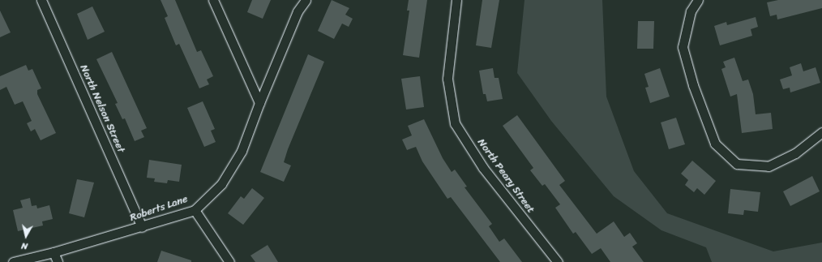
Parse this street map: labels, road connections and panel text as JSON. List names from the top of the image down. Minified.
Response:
{"streets":{"street":["North Nelson Street","North Peary Street","Roberts Lane"]},"crossings":[["North Nelson Street","Roberts Lane"]],"north":"bottom"}
